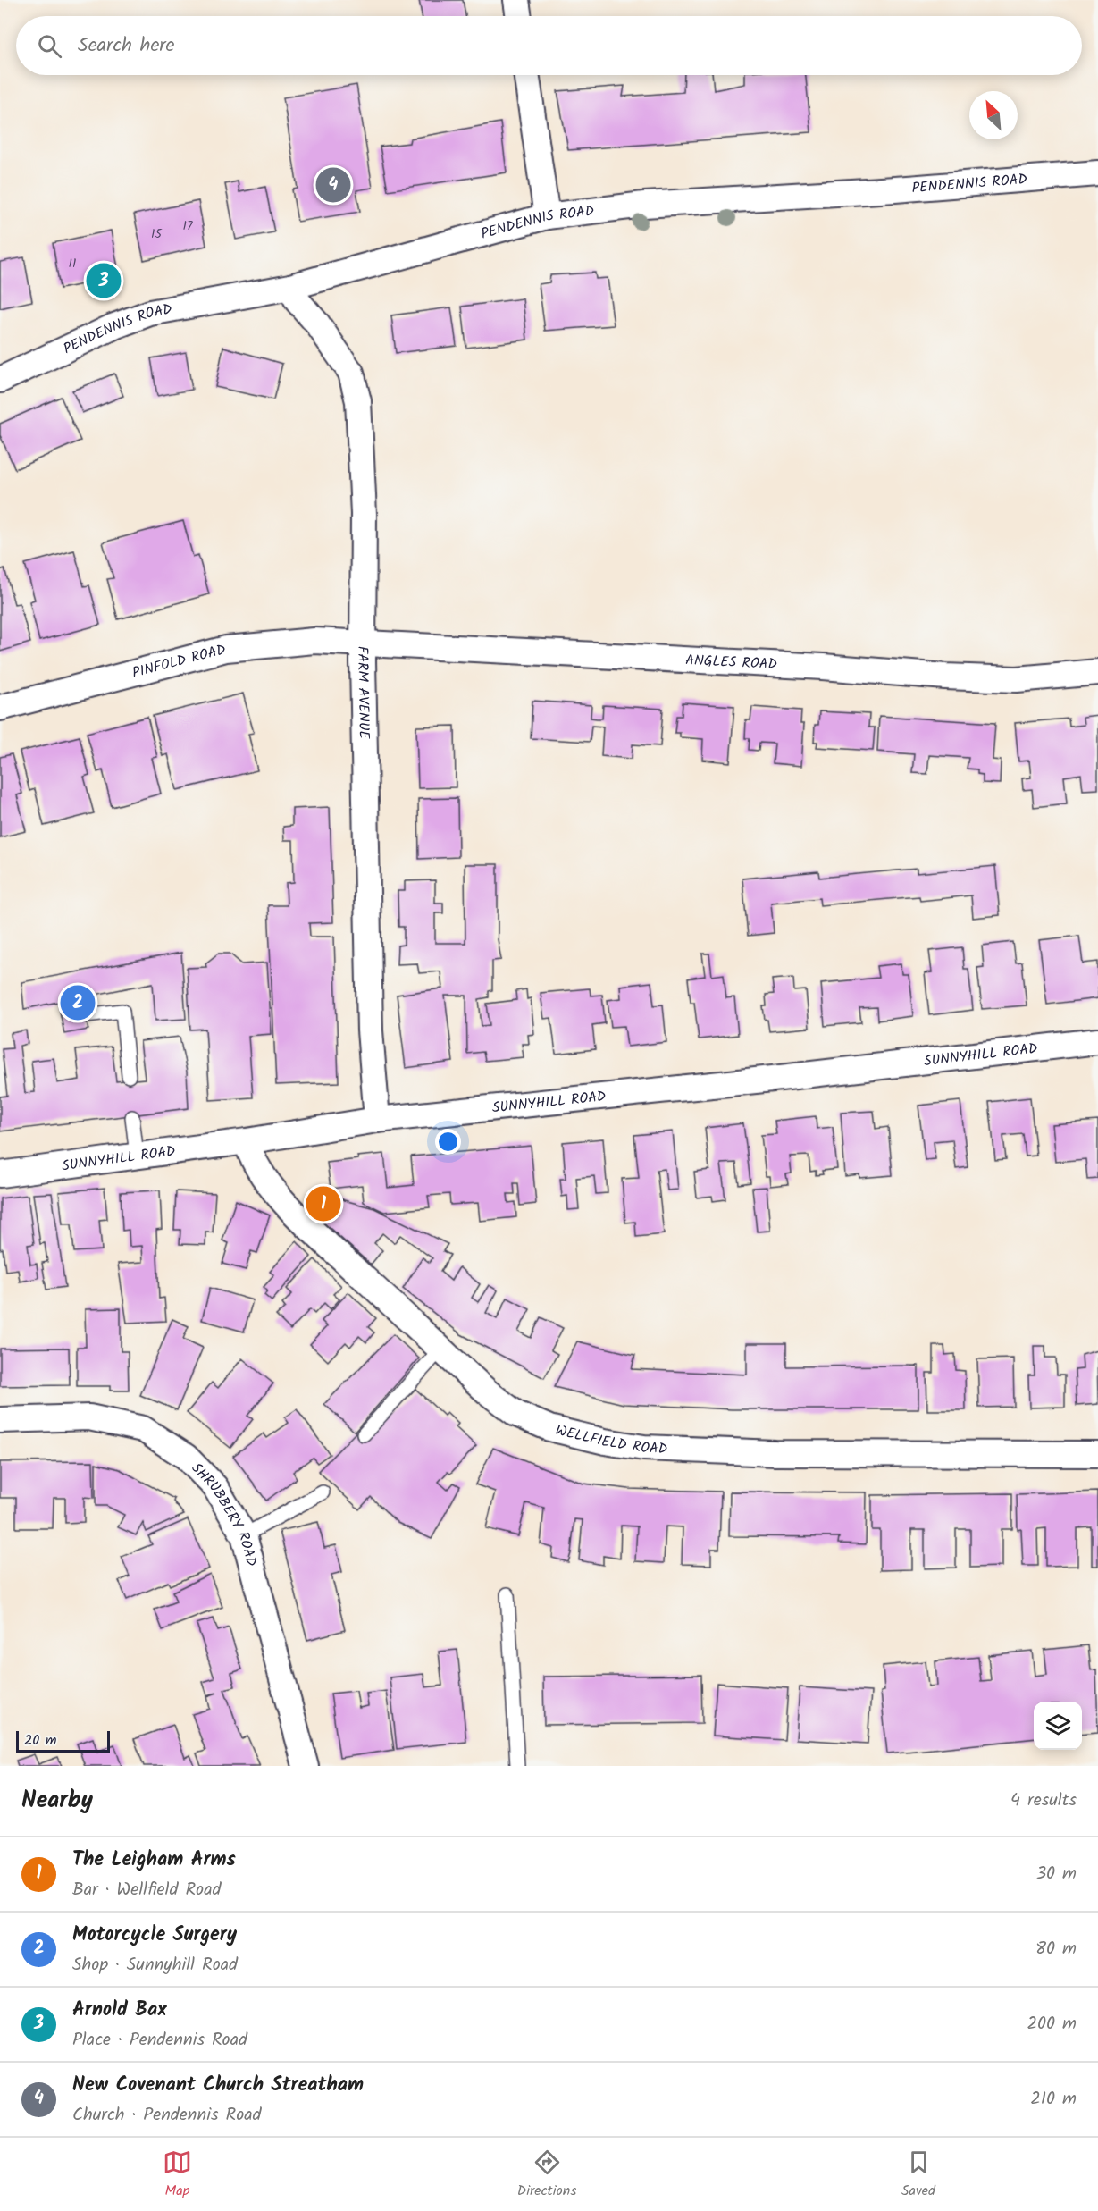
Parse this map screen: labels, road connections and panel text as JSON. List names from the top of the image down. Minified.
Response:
{"streets":{"street":["PENDENNIS ROAD","PINFOLD ROAD","ANGLES ROAD","FARM AVENUE","SUNNYHILL ROAD","WELLFIELD ROAD","SHRUBBERY ROAD"]},"crossings":[["PENDENNIS ROAD","FARM AVENUE"],["PINFOLD ROAD","ANGLES ROAD"],["PINFOLD ROAD","FARM AVENUE"],["ANGLES ROAD","FARM AVENUE"],["FARM AVENUE","SUNNYHILL ROAD"],["SUNNYHILL ROAD","WELLFIELD ROAD"]],"house_numbers":["17","15","11"],"scale_bar":"20 m","north":"top left","page":{"search":"Search here","pins":["4","3","2","1"],"scale":"20 m","heading":["Nearby","4 results"],"list":[{"mark":"1","name":"The Leigham Arms","note":"Bar · Wellfield Road","value":"30 m"},{"mark":"2","name":"Motorcycle Surgery","note":"Shop · Sunnyhill Road","value":"80 m"},{"mark":"3","name":"Arnold Bax","note":"Place · Pendennis Road","value":"200 m"},{"mark":"4","name":"New Covenant Church Streatham","note":"Church · Pendennis Road","value":"210 m"}],"nav":["Map","Directions","Saved"]}}
